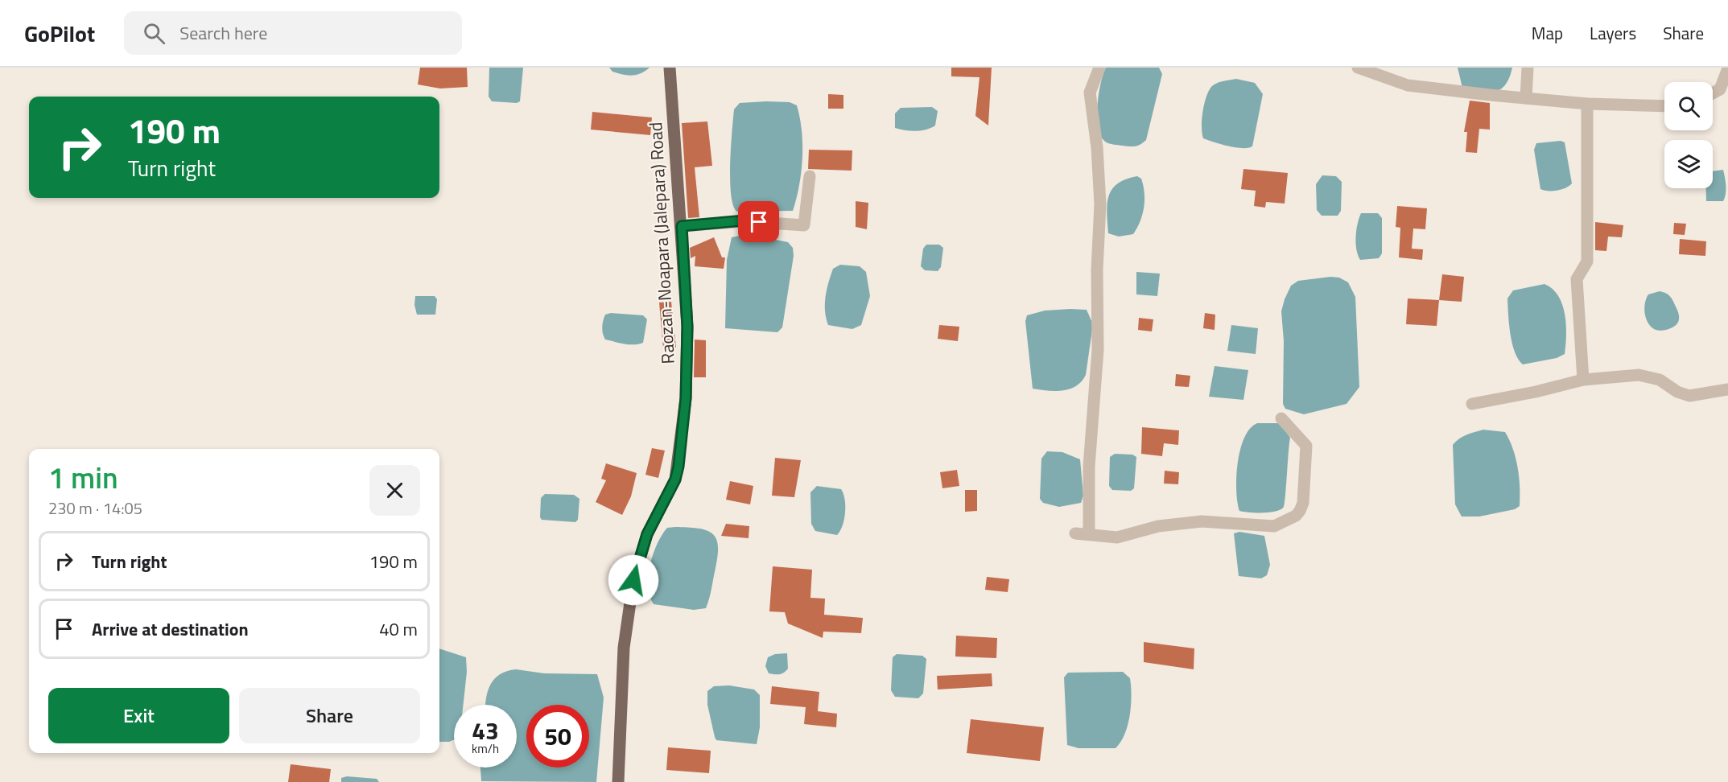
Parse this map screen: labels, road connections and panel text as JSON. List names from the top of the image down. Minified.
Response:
{"streets":{"main road":["Raozan-Noapara (Jalepara) Road"]},"page":{"header":"GoPilot","search":"Search here","nav":["Map","Layers","Share"],"turn":["190 m","Turn right"],"heading":["1 min","230 m · 14:05"],"list":[{"name":"Turn right","value":"190 m"},{"name":"Arrive at destination","value":"40 m"}],"buttons":["Exit","Share"],"speed":"43 km/h","limit":"50"}}
